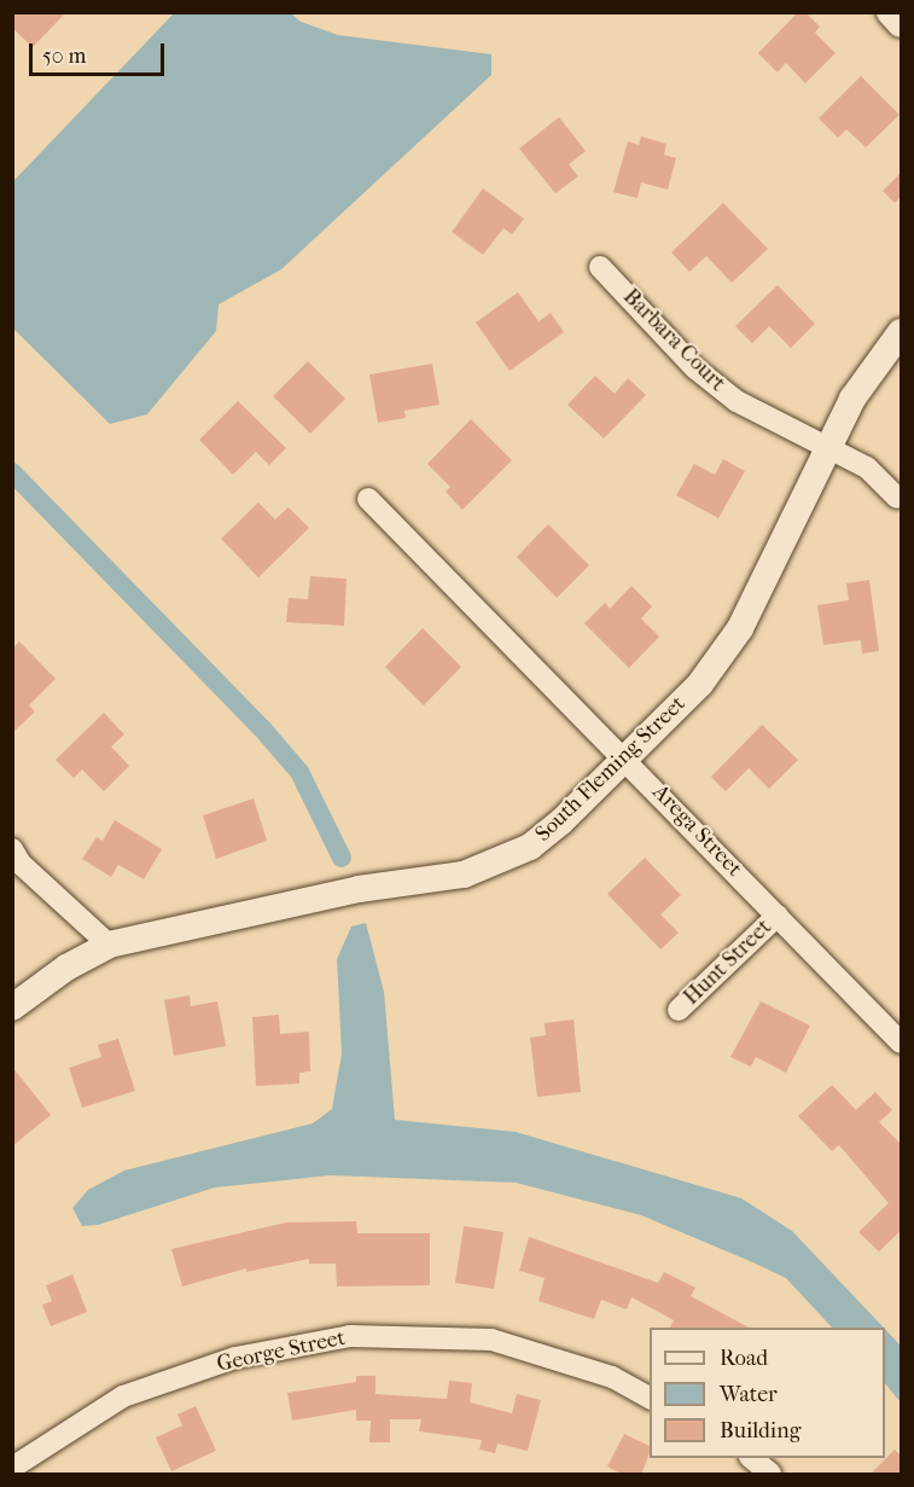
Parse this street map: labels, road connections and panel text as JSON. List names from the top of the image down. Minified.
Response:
{"streets":{"street":["Barbara Court","South Fleming Street","Arega Street","Hunt Street","George Street"]},"crossings":[["Barbara Court","South Fleming Street"],["South Fleming Street","Arega Street"],["Arega Street","Hunt Street"]],"legend":["Road","Water","Building"],"scale_bar":"50 m"}
